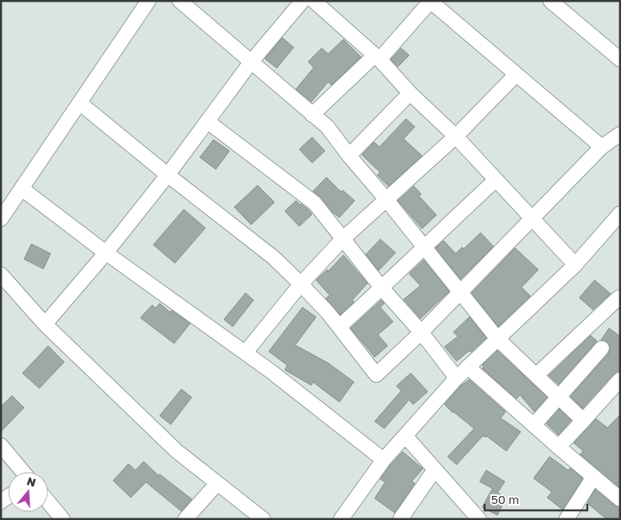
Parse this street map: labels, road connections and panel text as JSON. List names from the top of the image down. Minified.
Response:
{"scale_bar":"50 m","north":"top"}
